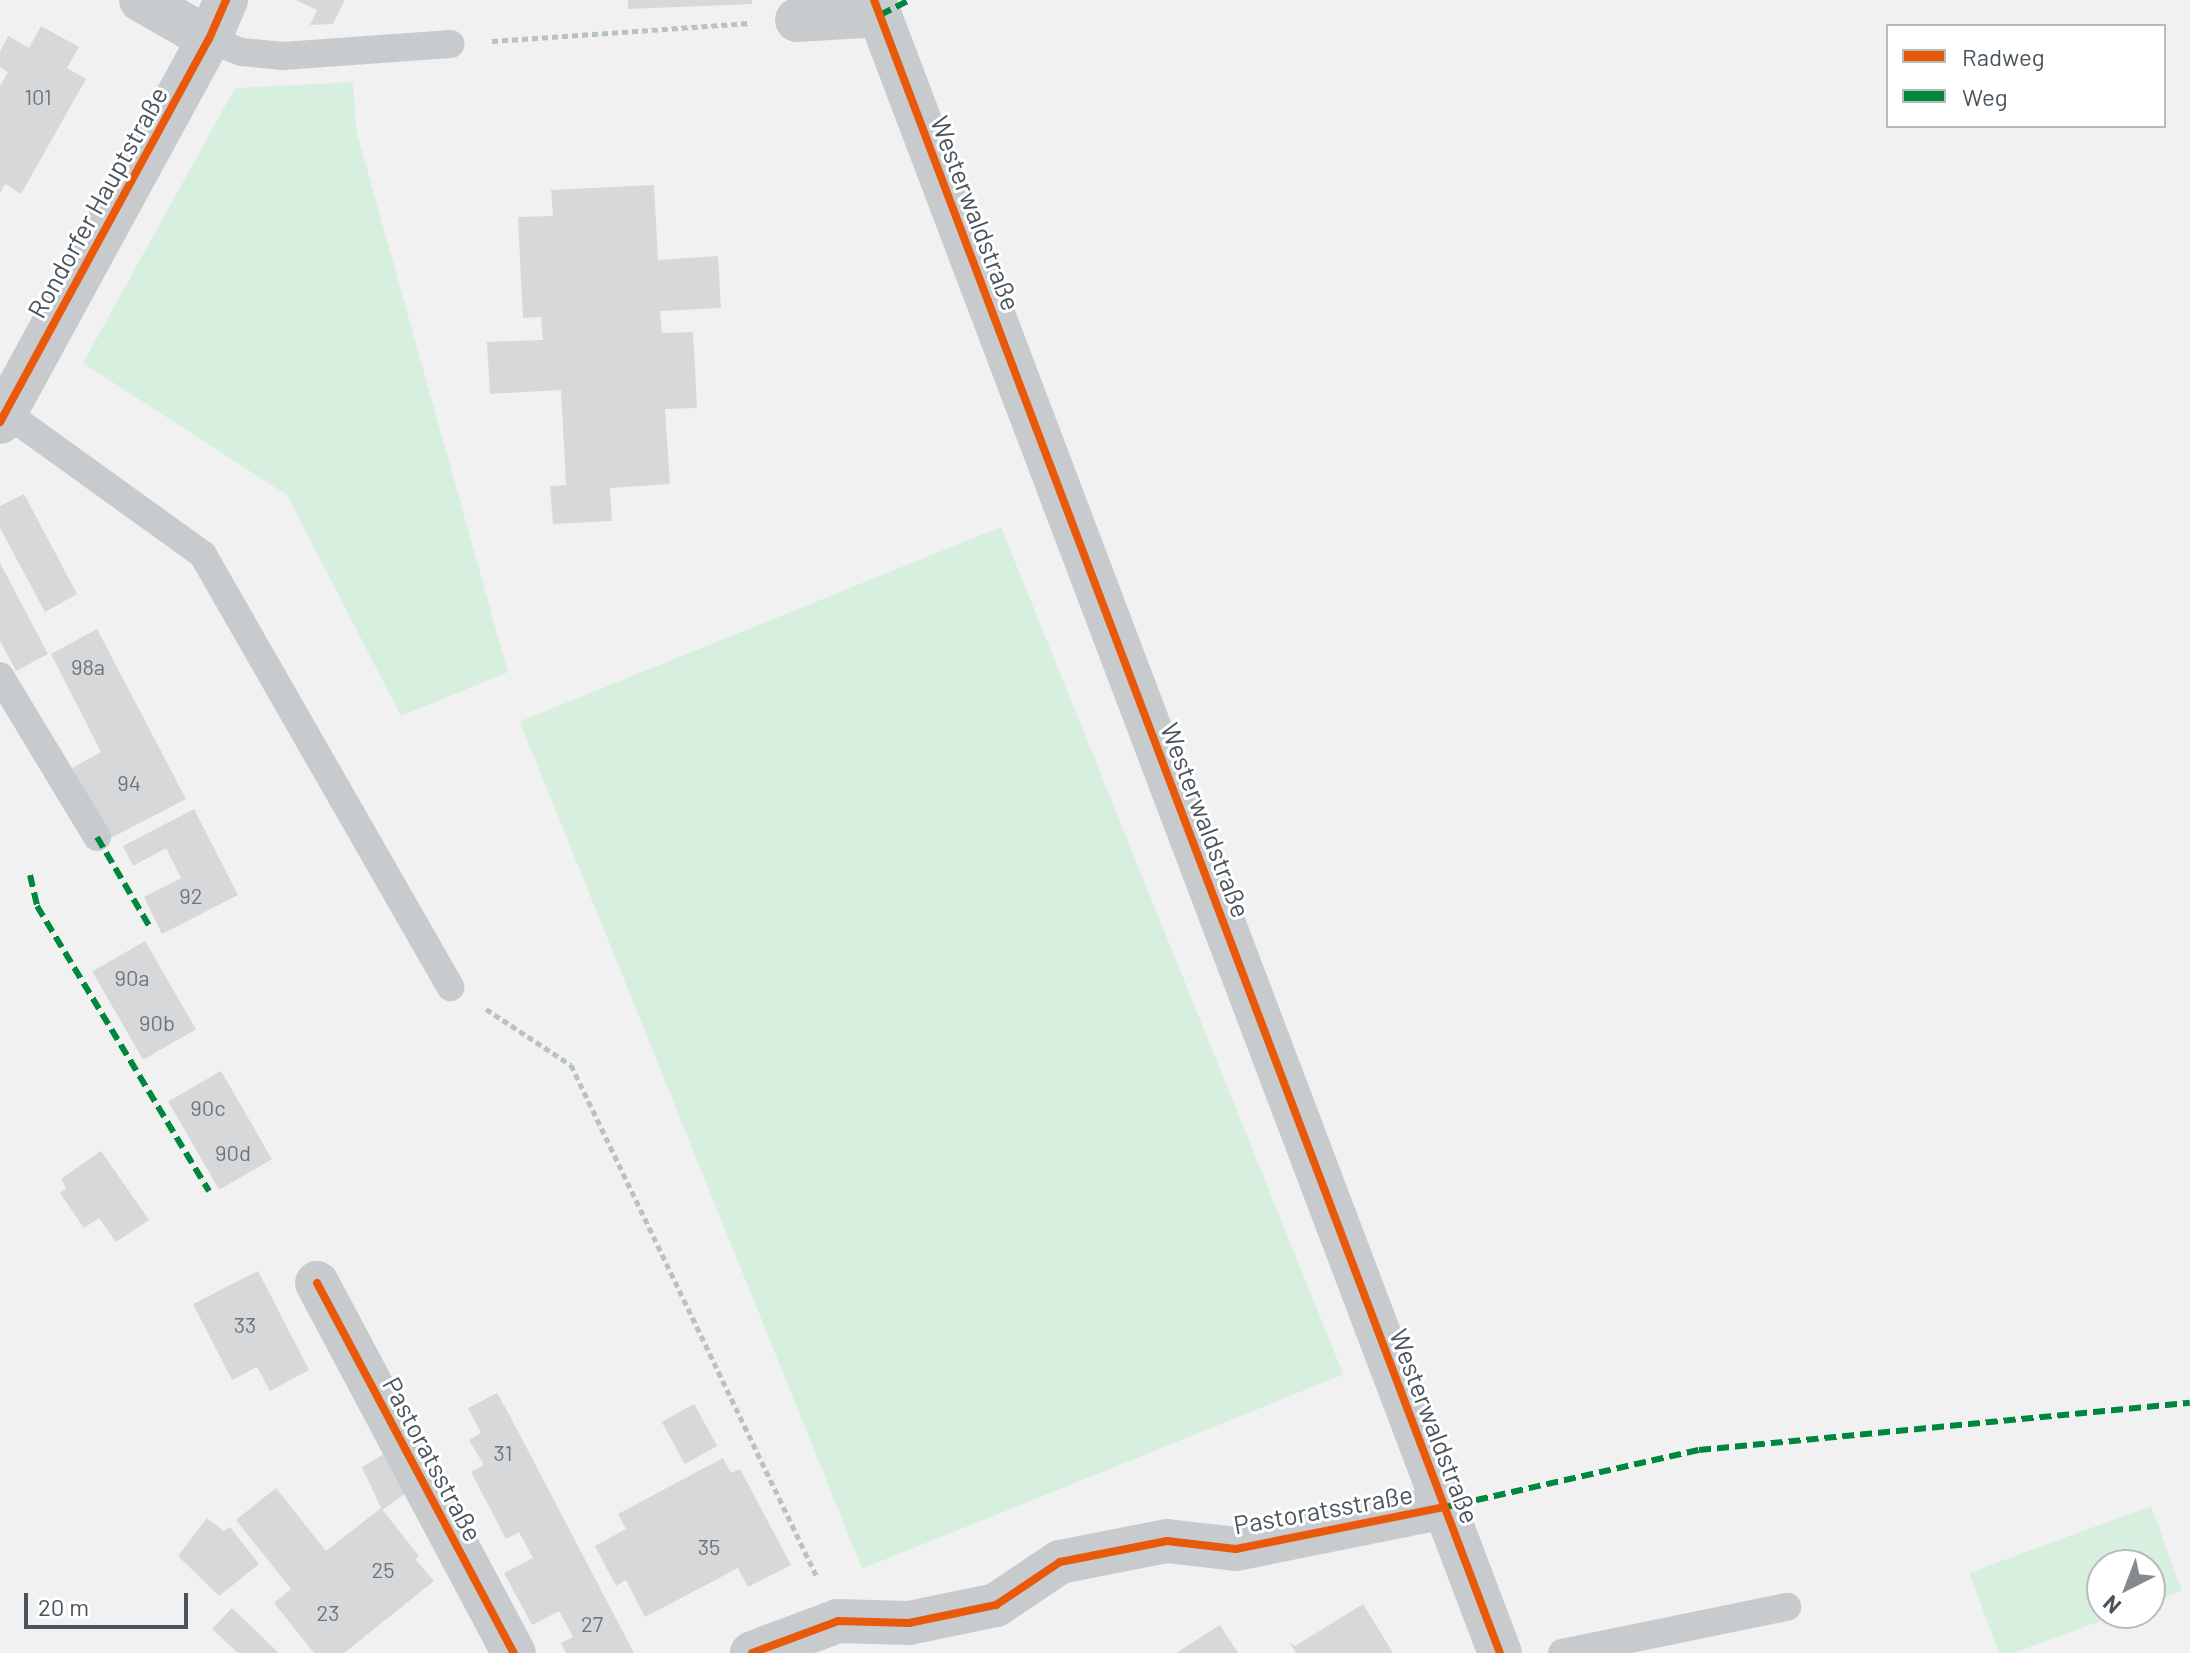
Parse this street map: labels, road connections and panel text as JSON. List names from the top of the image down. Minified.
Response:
{"streets":{"street":["Rondorfer Hauptstraße","Westerwaldstraße","Pastoratsstraße"]},"crossings":[["Westerwaldstraße","Pastoratsstraße"]],"house_numbers":["101","98a","94","92","90a","90b","90c","90d","33","31","35","25","23","27"],"legend":["Radweg","Weg"],"scale_bar":"20 m","north":"bottom left"}
